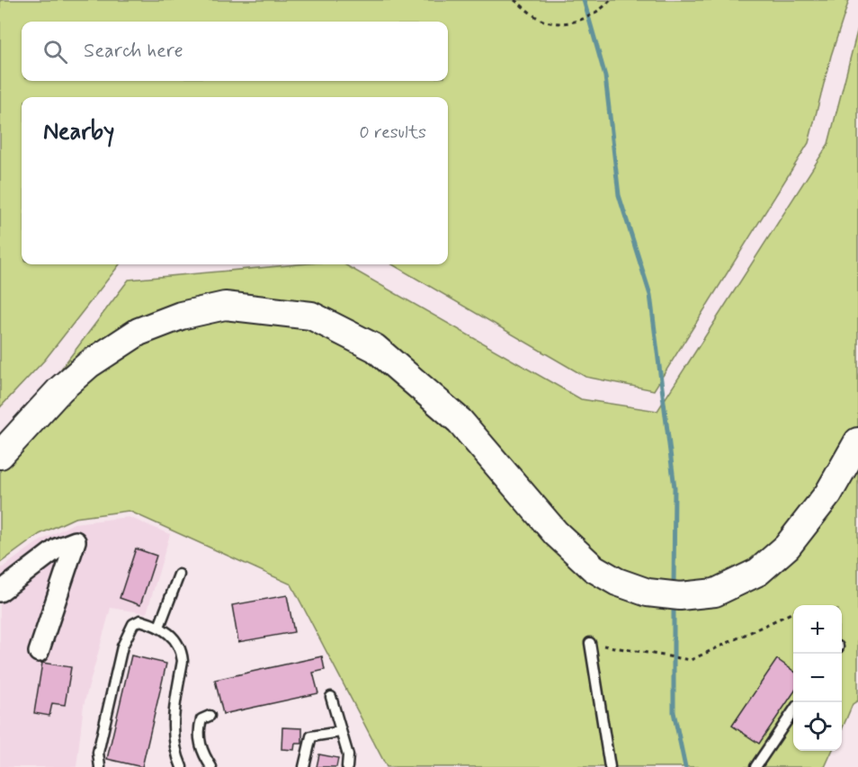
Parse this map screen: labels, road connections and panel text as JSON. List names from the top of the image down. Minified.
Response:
{"page":{"search":"Search here","heading":["Nearby","0 results"],"map_buttons":["+","−"]}}
